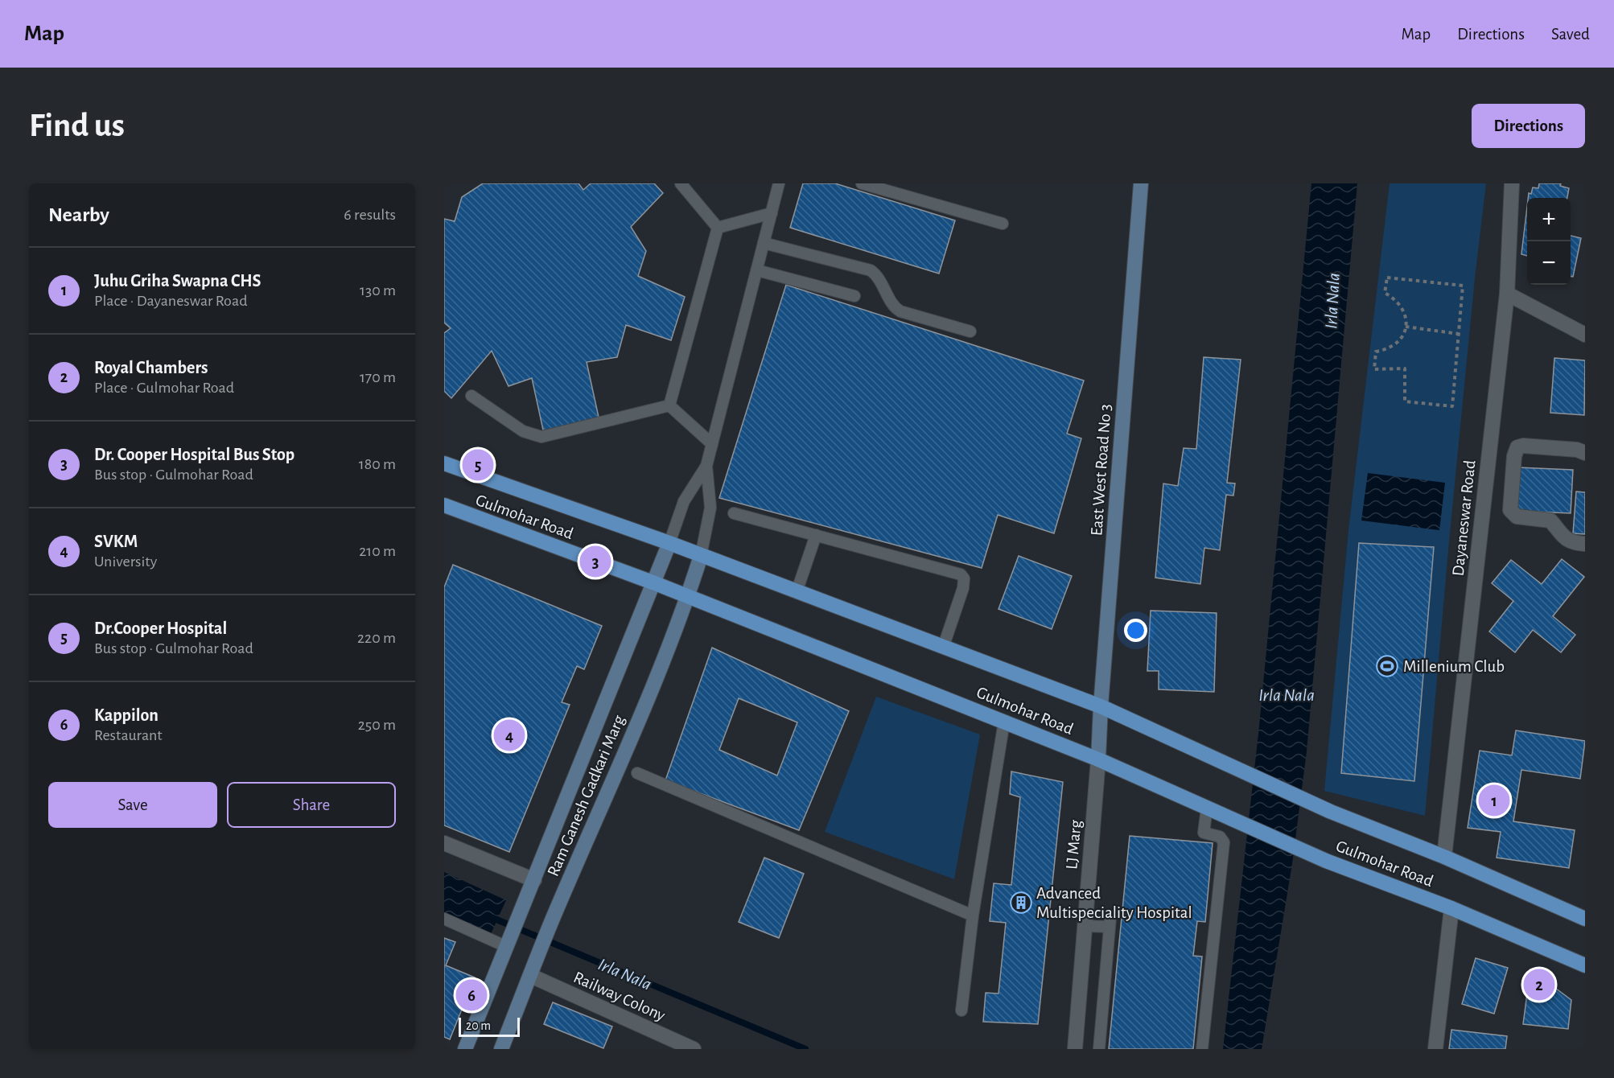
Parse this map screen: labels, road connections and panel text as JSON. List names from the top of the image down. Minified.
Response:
{"streets":{"main road":["Gulmohar Road"],"street":["East West Road No 3","Dayaneswar Road","Ram Ganesh Gadkari Marg","LJ Marg","Railway Colony"]},"crossings":[["East West Road No 3","Gulmohar Road"],["East West Road No 3","LJ Marg"],["Gulmohar Road","Dayaneswar Road"],["Gulmohar Road","Ram Ganesh Gadkari Marg"],["Gulmohar Road","LJ Marg"],["Ram Ganesh Gadkari Marg","Railway Colony"]],"water":["Irla Nala"],"places":{"sports":["Millenium Club"],"building":["Advanced Multispeciality Hospital"]},"scale_bar":"20 m","page":{"header":"Map","nav":["Map","Directions","Saved"],"buttons":["Directions",["Save","Share"]],"title":"Find us","heading":["Nearby","6 results"],"map_buttons":["+","−"],"list":[{"mark":"1","name":"Juhu Griha Swapna CHS","note":"Place · Dayaneswar Road","value":"130 m"},{"mark":"2","name":"Royal Chambers","note":"Place · Gulmohar Road","value":"170 m"},{"mark":"3","name":"Dr. Cooper Hospital Bus Stop","note":"Bus stop · Gulmohar Road","value":"180 m"},{"mark":"4","name":"SVKM","note":"University","value":"210 m"},{"mark":"5","name":"Dr.Cooper Hospital","note":"Bus stop · Gulmohar Road","value":"220 m"},{"mark":"6","name":"Kappilon","note":"Restaurant","value":"250 m"}],"pins":["5","3","4","1","2","6"],"scale":"20 m"}}
